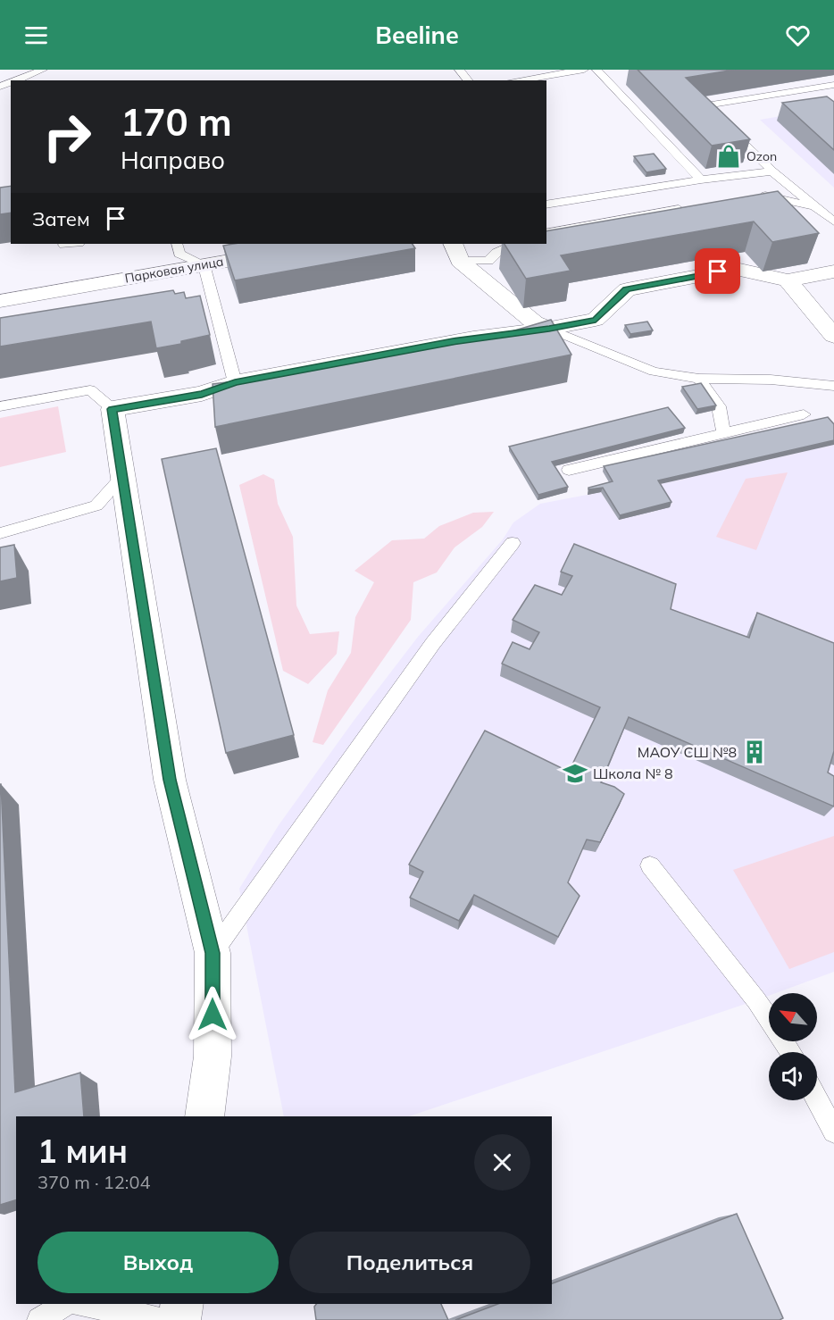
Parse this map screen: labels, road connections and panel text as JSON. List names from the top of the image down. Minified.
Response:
{"streets":{"street":["Парковая улица"]},"places":{"shop":["Ozon"],"building":["МАОУ СШ №8"],"school or university":["Школа № 8"]},"north":"top left","page":{"header":"Beeline","turn":["170 m","Направо"],"then":"Затем","heading":["1 мин","370 m · 12:04"],"buttons":["Выход","Поделиться"]}}
